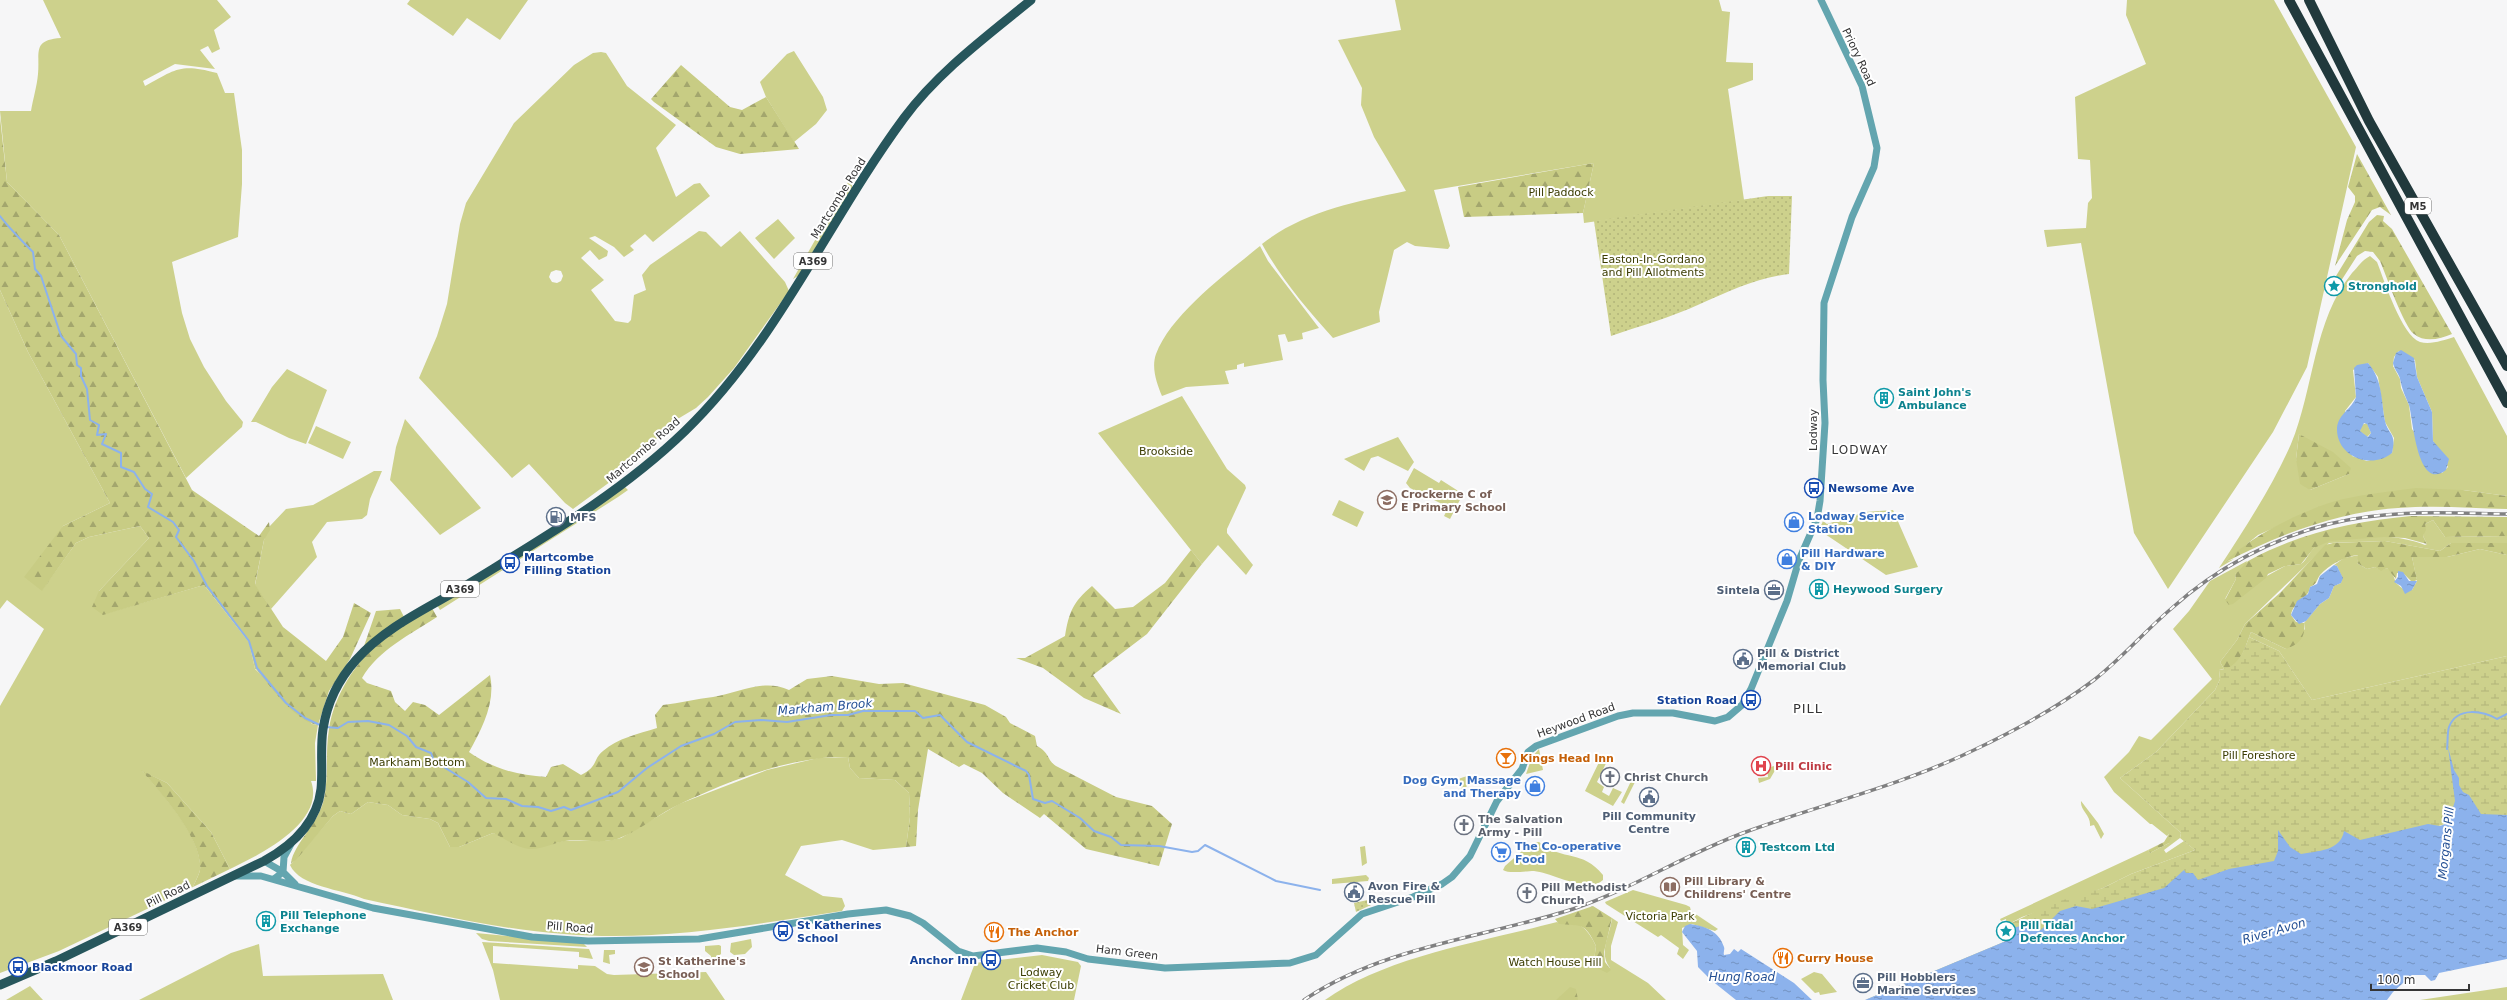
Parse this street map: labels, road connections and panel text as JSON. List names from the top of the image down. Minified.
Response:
{"streets":{"highway":["M5"],"main road":["Martcombe Road","A369","Pill Road"],"street":["Priory Road","Lodway","Heywood Road","Ham Green"]},"crossings":[["Priory Road","Lodway"],["Martcombe Road","Pill Road"],["Lodway","Heywood Road"],["Heywood Road","Ham Green"],["Pill Road","Ham Green"]],"districts":["LODWAY","PILL"],"water":["Markham Brook","Morgans Pill","River Avon","Hung Road"],"parks":["Pill Paddock","Easton-In-Gordano and Pill Allotments","Brookside","Pill Foreshore","Markham Bottom","Victoria Park","Watch House Hill","Lodway Cricket Club"],"places":{"place":["Stronghold","Pill Tidal Defences Anchor"],"building":["Saint John's Ambulance","Heywood Surgery","Testcom Ltd","Pill Telephone Exchange"],"bus stop":["Newsome Ave","Martcombe Filling Station","Station Road","St Katherines School","Anchor Inn","Blackmoor Road"],"school or university":["Crockerne C of E Primary School","St Katherine's School"],"fuel station":["MFS"],"shop":["Lodway Service Station","Pill Hardware & DIY","Dog Gym, Massage and Therapy"],"office":["Sintela","Pill Hobblers Marine Services"],"public building":["Pill & District Memorial Club","Pill Community Centre","Avon Fire & Rescue Pill"],"bar":["Kings Head Inn"],"hospital":["Pill Clinic"],"church":["Christ Church","The Salvation Army - Pill","Pill Methodist Church"],"supermarket":["The Co-operative Food"],"library":["Pill Library & Childrens' Centre"],"restaurant":["The Anchor","Curry House"]},"scale_bar":"100 m"}
